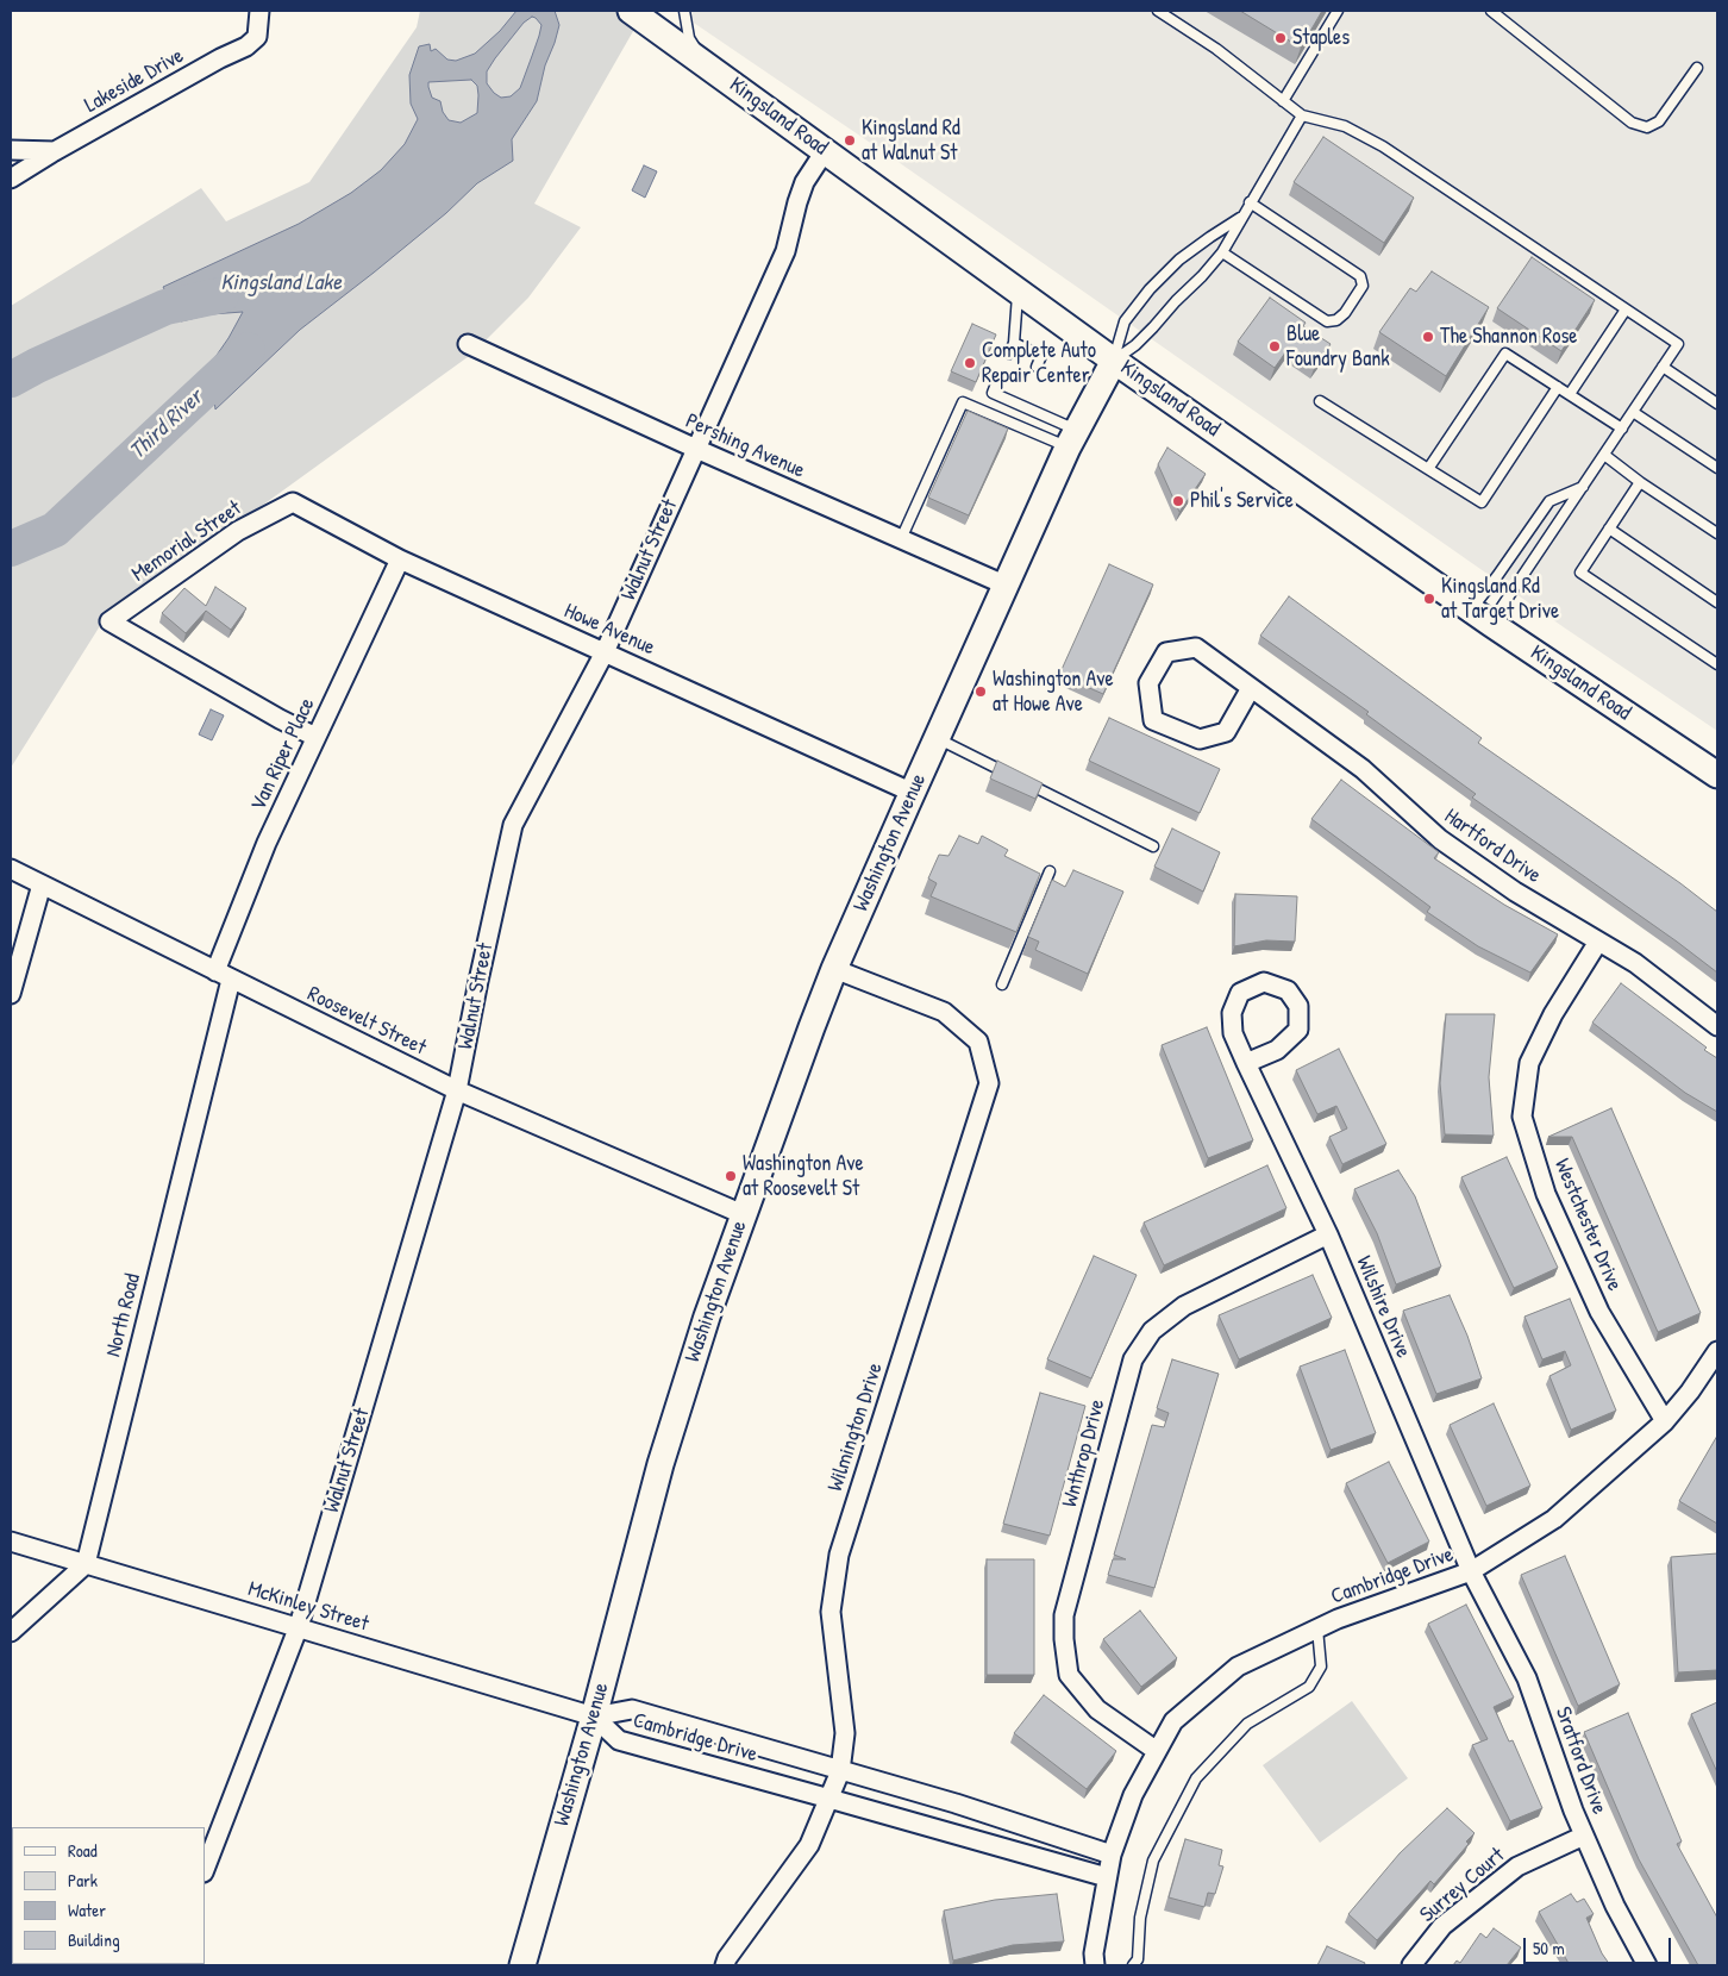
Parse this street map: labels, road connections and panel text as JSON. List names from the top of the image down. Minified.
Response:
{"streets":{"main road":["Kingsland Road","Washington Avenue"],"street":["Lakeside Drive","Pershing Avenue","Memorial Street","Walnut Street","Howe Avenue","Van Riper Place","Hartford Drive","Roosevelt Street","Westchester Drive","Wilshire Drive","North Road","Wilmington Drive","Wnthrop Drive","Cambridge Drive","McKinley Street","Sratford Drive","Surrey Court"]},"crossings":[["Kingsland Road","Walnut Street"],["Pershing Avenue","Walnut Street"],["Pershing Avenue","Washington Avenue"],["Memorial Street","Howe Avenue"],["Memorial Street","Van Riper Place"],["Walnut Street","Howe Avenue"],["Walnut Street","Roosevelt Street"],["Walnut Street","McKinley Street"],["Howe Avenue","Van Riper Place"],["Howe Avenue","Washington Avenue"],["Van Riper Place","Roosevelt Street"],["Van Riper Place","North Road"],["Washington Avenue","Roosevelt Street"],["Washington Avenue","Wilmington Drive"],["Washington Avenue","Cambridge Drive"],["Washington Avenue","McKinley Street"],["Hartford Drive","Westchester Drive"],["Roosevelt Street","North Road"],["Westchester Drive","Cambridge Drive"],["Wilshire Drive","Wnthrop Drive"],["Wilshire Drive","Cambridge Drive"],["Wilshire Drive","Sratford Drive"],["North Road","McKinley Street"],["Wilmington Drive","Cambridge Drive"],["Wnthrop Drive","Cambridge Drive"],["Cambridge Drive","McKinley Street"],["Cambridge Drive","Sratford Drive"],["Sratford Drive","Surrey Court"]],"water":["Kingsland Lake","Third River"],"places":["Staples","Kingsland Rd at Walnut St","The Shannon Rose","Blue Foundry Bank","Complete Auto Repair Center","Phil's Service","Kingsland Rd at Target Drive","Washington Ave at Howe Ave","Washington Ave at Roosevelt St"],"legend":["Road","Park","Water","Building"],"scale_bar":"50 m"}
